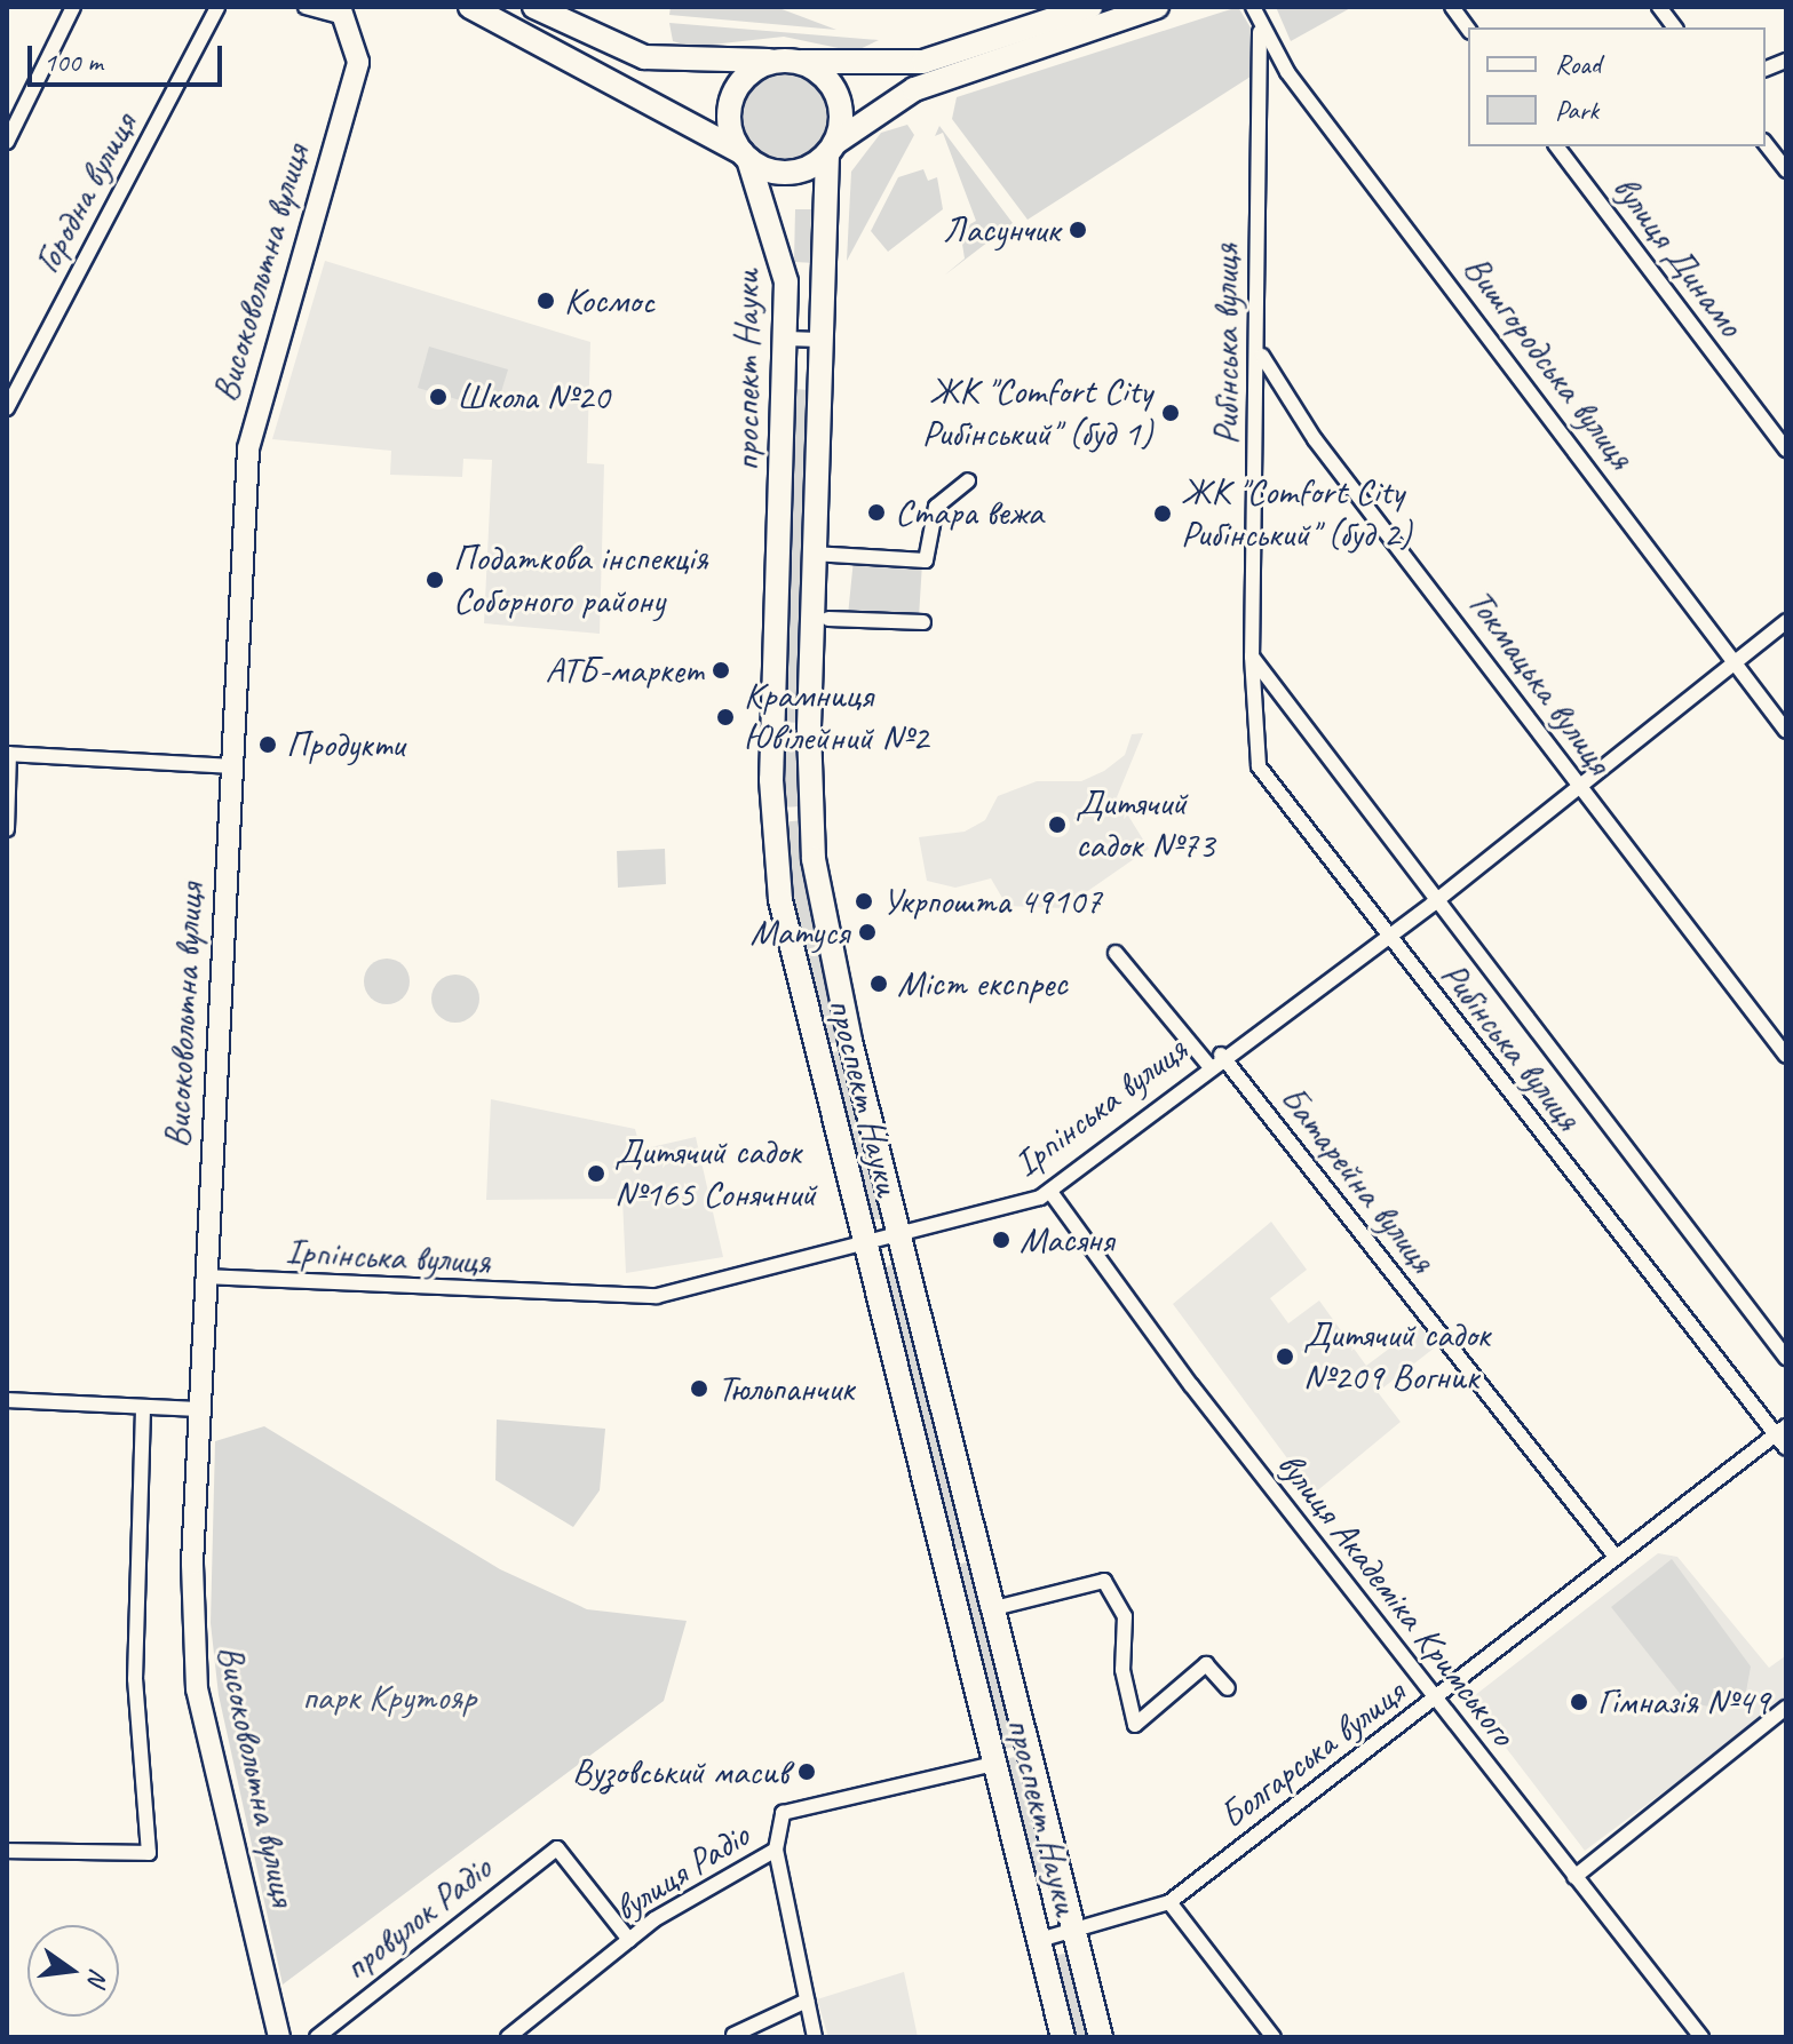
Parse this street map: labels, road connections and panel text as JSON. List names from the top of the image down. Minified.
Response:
{"streets":{"main road":["Високовольтна вулиця","проспект Науки"],"street":["Городна вулиця","вулиця Динамо","Рибінська вулиця","Вишгородська вулиця","Токмацька вулиця","Ірпінська вулиця","Батарейна вулиця","вулиця Академіка Кримського","Болгарська вулиця","вулиця Радіо","провулок Радіо"]},"crossings":[["Високовольтна вулиця","Ірпінська вулиця"],["Рибінська вулиця","Вишгородська вулиця"],["Рибінська вулиця","Токмацька вулиця"],["Рибінська вулиця","Ірпінська вулиця"],["Рибінська вулиця","Болгарська вулиця"],["Вишгородська вулиця","Ірпінська вулиця"],["проспект Науки","Ірпінська вулиця"],["проспект Науки","Болгарська вулиця"],["проспект Науки","вулиця Радіо"],["Токмацька вулиця","Ірпінська вулиця"],["Ірпінська вулиця","Батарейна вулиця"],["Ірпінська вулиця","вулиця Академіка Кримського"],["Батарейна вулиця","Болгарська вулиця"],["вулиця Академіка Кримського","Болгарська вулиця"],["вулиця Радіо","провулок Радіо"]],"parks":["парк Крутояр"],"places":["Ласунчик","Космос","Школа №20","ЖК \"Comfort City Рибінський\" (буд 1)","Стара вежа","ЖК \"Comfort City Рибінський\" (буд 2)","Податкова інспекція Соборного району","АТБ-маркет","Крамниця Ювілейний №2","Продукти","Дитячий садок №73","Укрпошта 49107","Матуся","Міст експрес","Дитячий садок №165 Сонячний","Масяня","Дитячий садок №209 Вогник","Тюльпанчик","Гімназія №49","Вузовський масив"],"legend":["Road","Park"],"scale_bar":"100 m","north":"right"}
